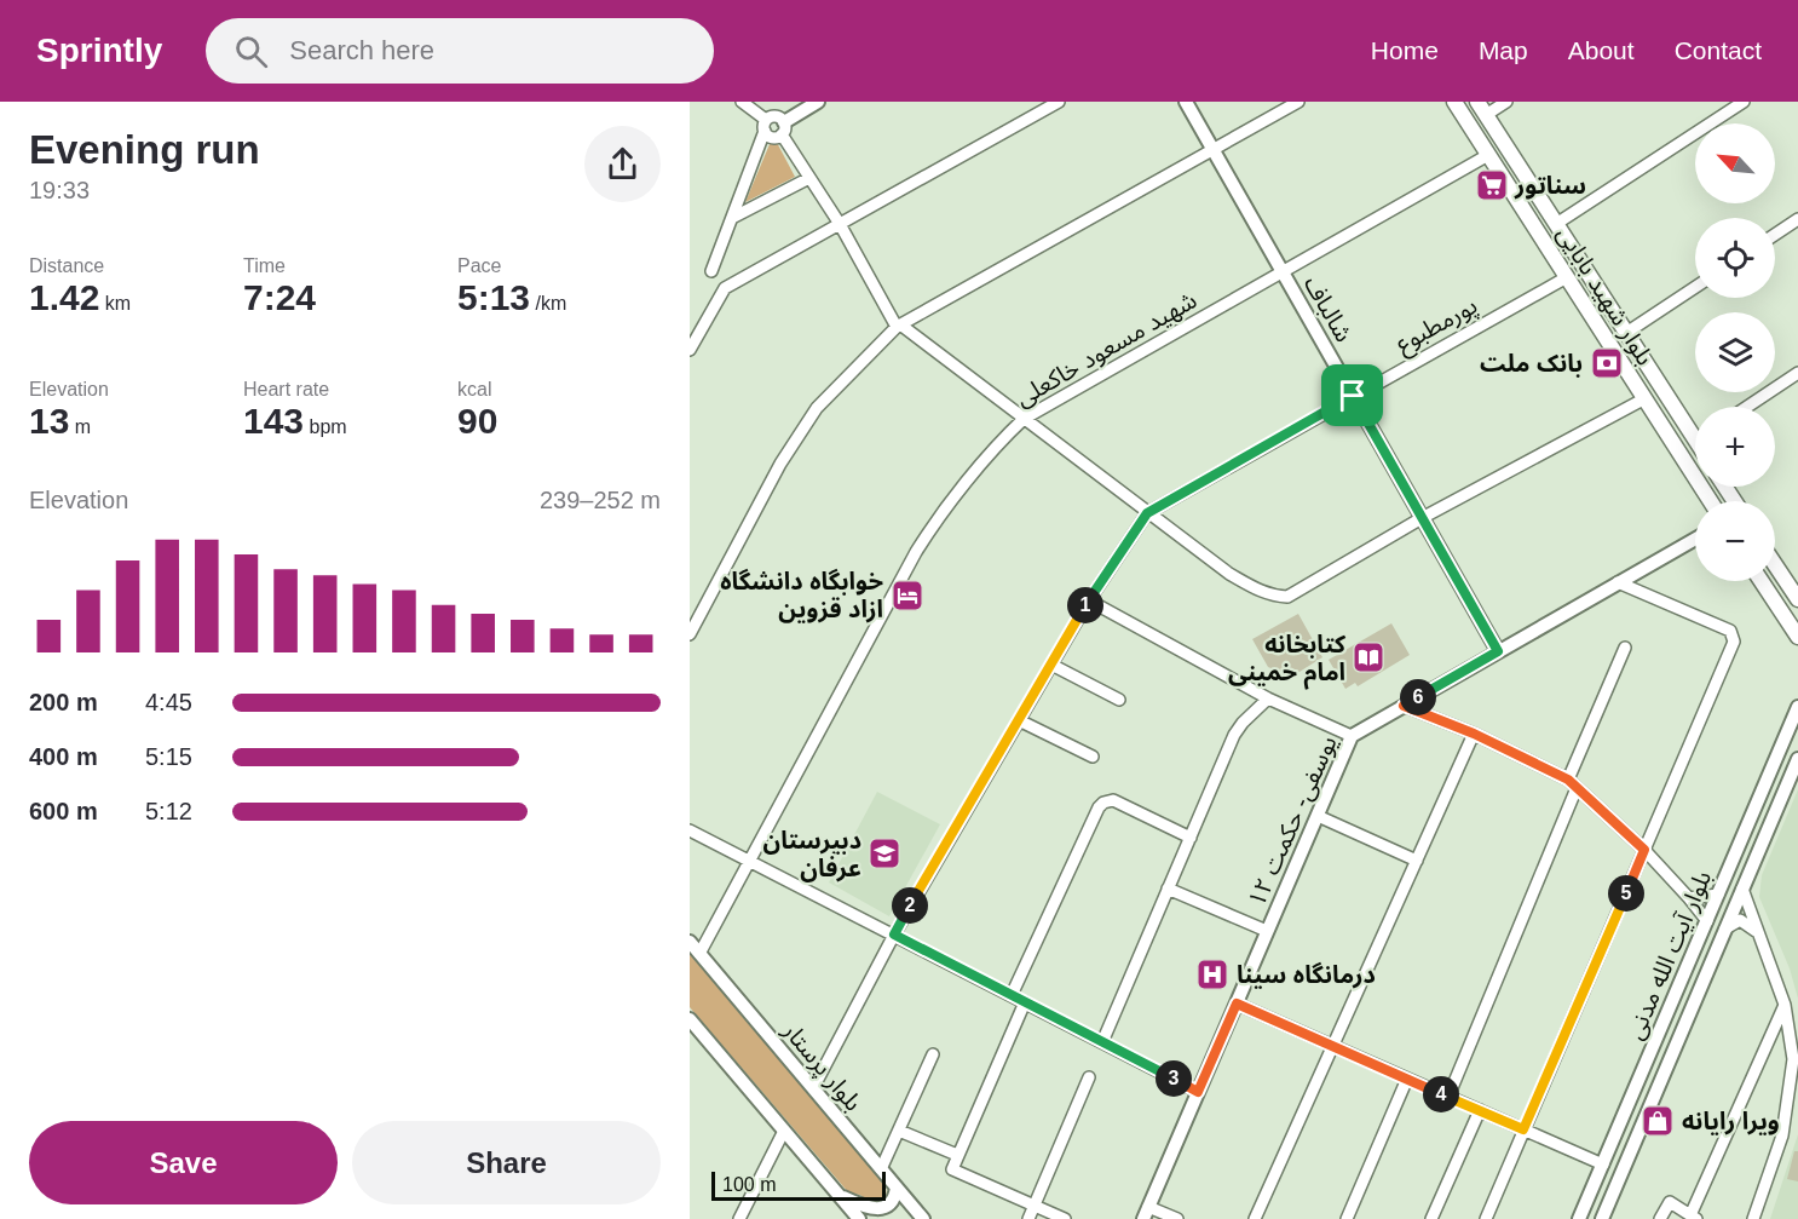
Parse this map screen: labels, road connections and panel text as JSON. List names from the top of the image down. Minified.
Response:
{"streets":{"main road":["بلوار شهید بابایی"],"street":["شالباف","پورمطبوع","شهید مسعود خاکعلی","یوسفی- حکمت ۱۲","بلوار آیت الله مدنی","بلوار پرستار"]},"crossings":[["بلوار شهید بابایی","پورمطبوع"],["بلوار شهید بابایی","شهید مسعود خاکعلی"],["شالباف","پورمطبوع"],["شالباف","شهید مسعود خاکعلی"],["شالباف","یوسفی- حکمت ۱۲"],["پورمطبوع","بلوار پرستار"],["شهید مسعود خاکعلی","بلوار پرستار"]],"places":{"supermarket":["سناتور"],"bank":["بانک ملت"],"hotel":["خوابگاه دانشگاه ازاد قزوین"],"library":["کتابخانه امام خمینی"],"school or university":["دبیرستان عرفان"],"hospital":["درمانگاه سینا"],"shop":["ویرا رایانه"]},"scale_bar":"100 m","north":"top left","page":{"header":"Sprintly","search":"Search here","nav":["Home","Map","About","Contact"],"heading":["Evening run","19:33"],"map_buttons":["+","−"],"stats":[["Distance","1.42 km"],["Time","7:24"],["Pace","5:13 /km"],["Elevation","13 m"],["Heart rate","143 bpm"],["kcal","90"]],"chart":["Elevation","239–252 m"],"pins":["1","6","5","2","3","4"],"list":[{"name":"200 m","note":"4:45"},{"name":"400 m","note":"5:15"},{"name":"600 m","note":"5:12"}],"buttons":["Save","Share"],"scale":"100 m"}}
